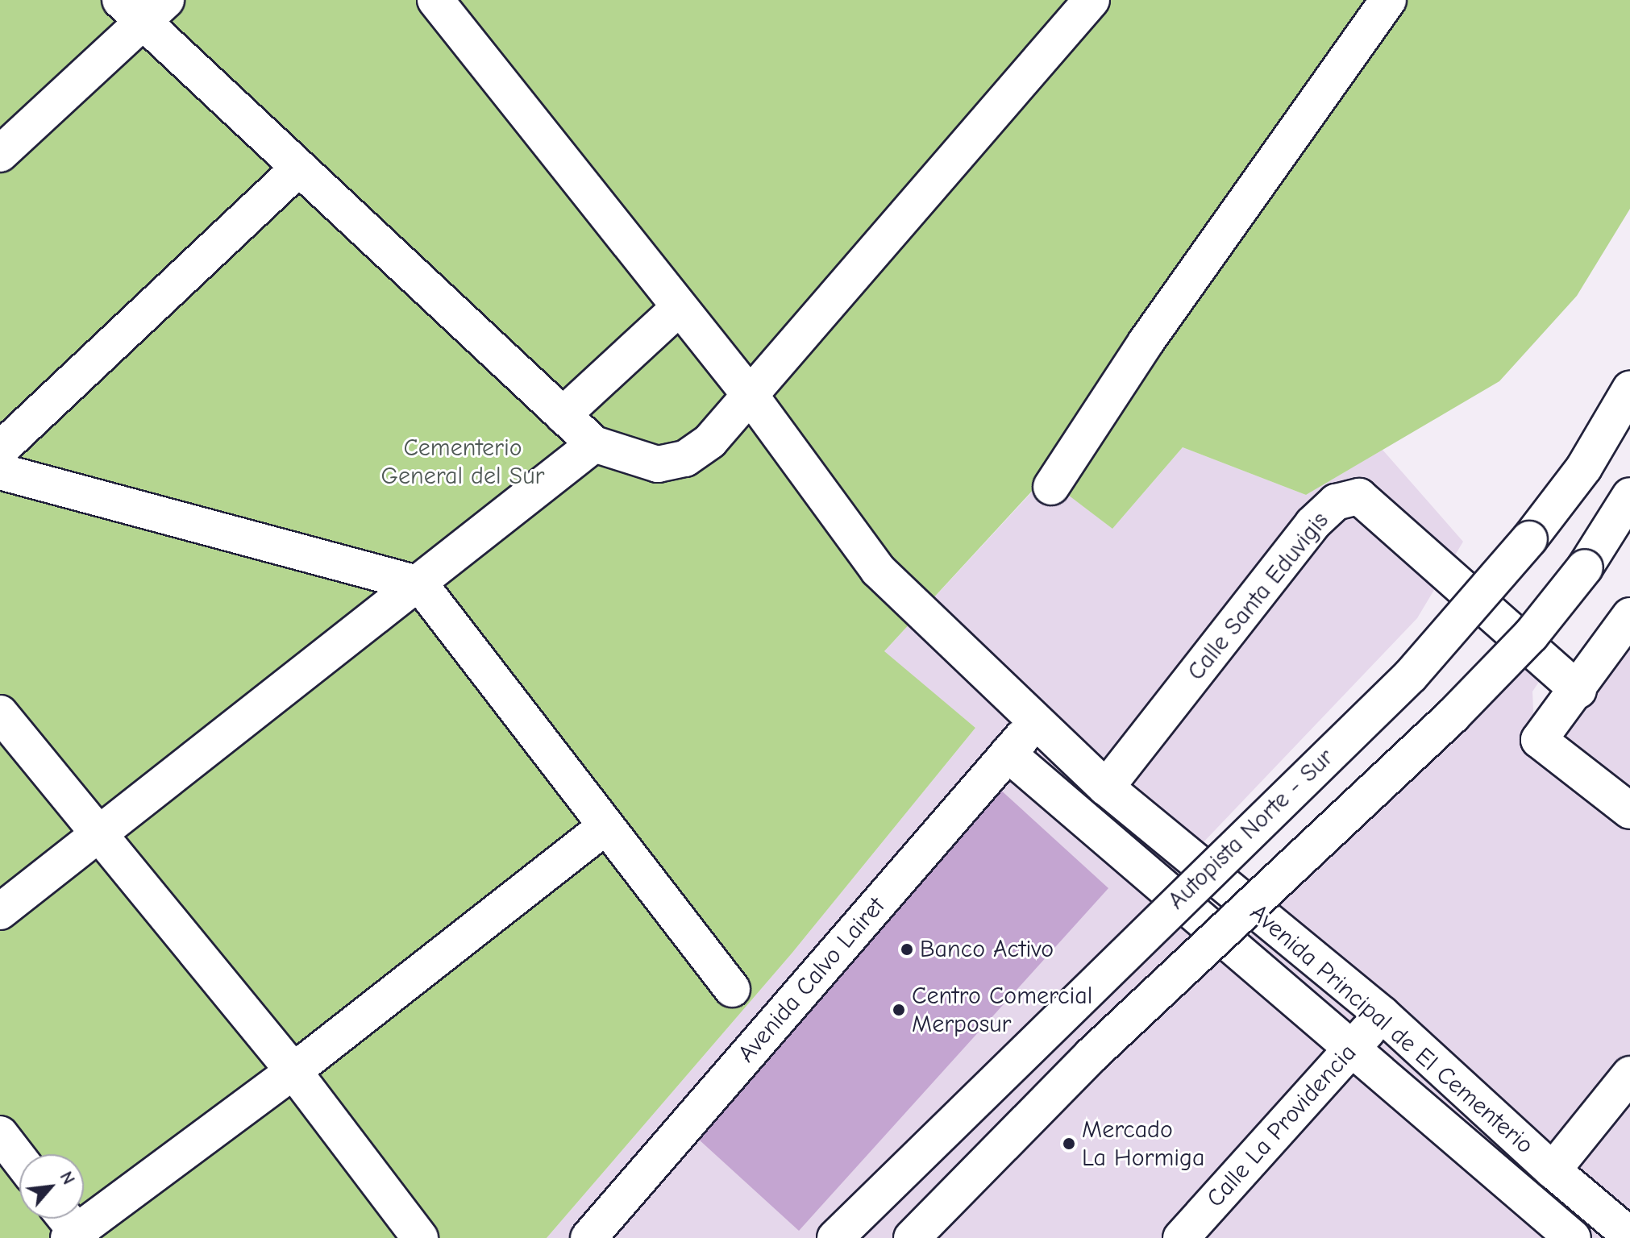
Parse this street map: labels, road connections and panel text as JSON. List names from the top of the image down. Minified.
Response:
{"streets":{"main road":["Calle Santa Eduvigis","Autopista Norte - Sur","Avenida Calvo Lairet","Avenida Principal de El Cementerio","Calle La Providencia"]},"crossings":[["Calle Santa Eduvigis","Avenida Principal de El Cementerio"],["Avenida Calvo Lairet","Avenida Principal de El Cementerio"],["Avenida Principal de El Cementerio","Calle La Providencia"]],"parks":["Cementerio General del Sur"],"places":["Banco Activo","Centro Comercial Merposur","Mercado La Hormiga"],"north":"top right"}
